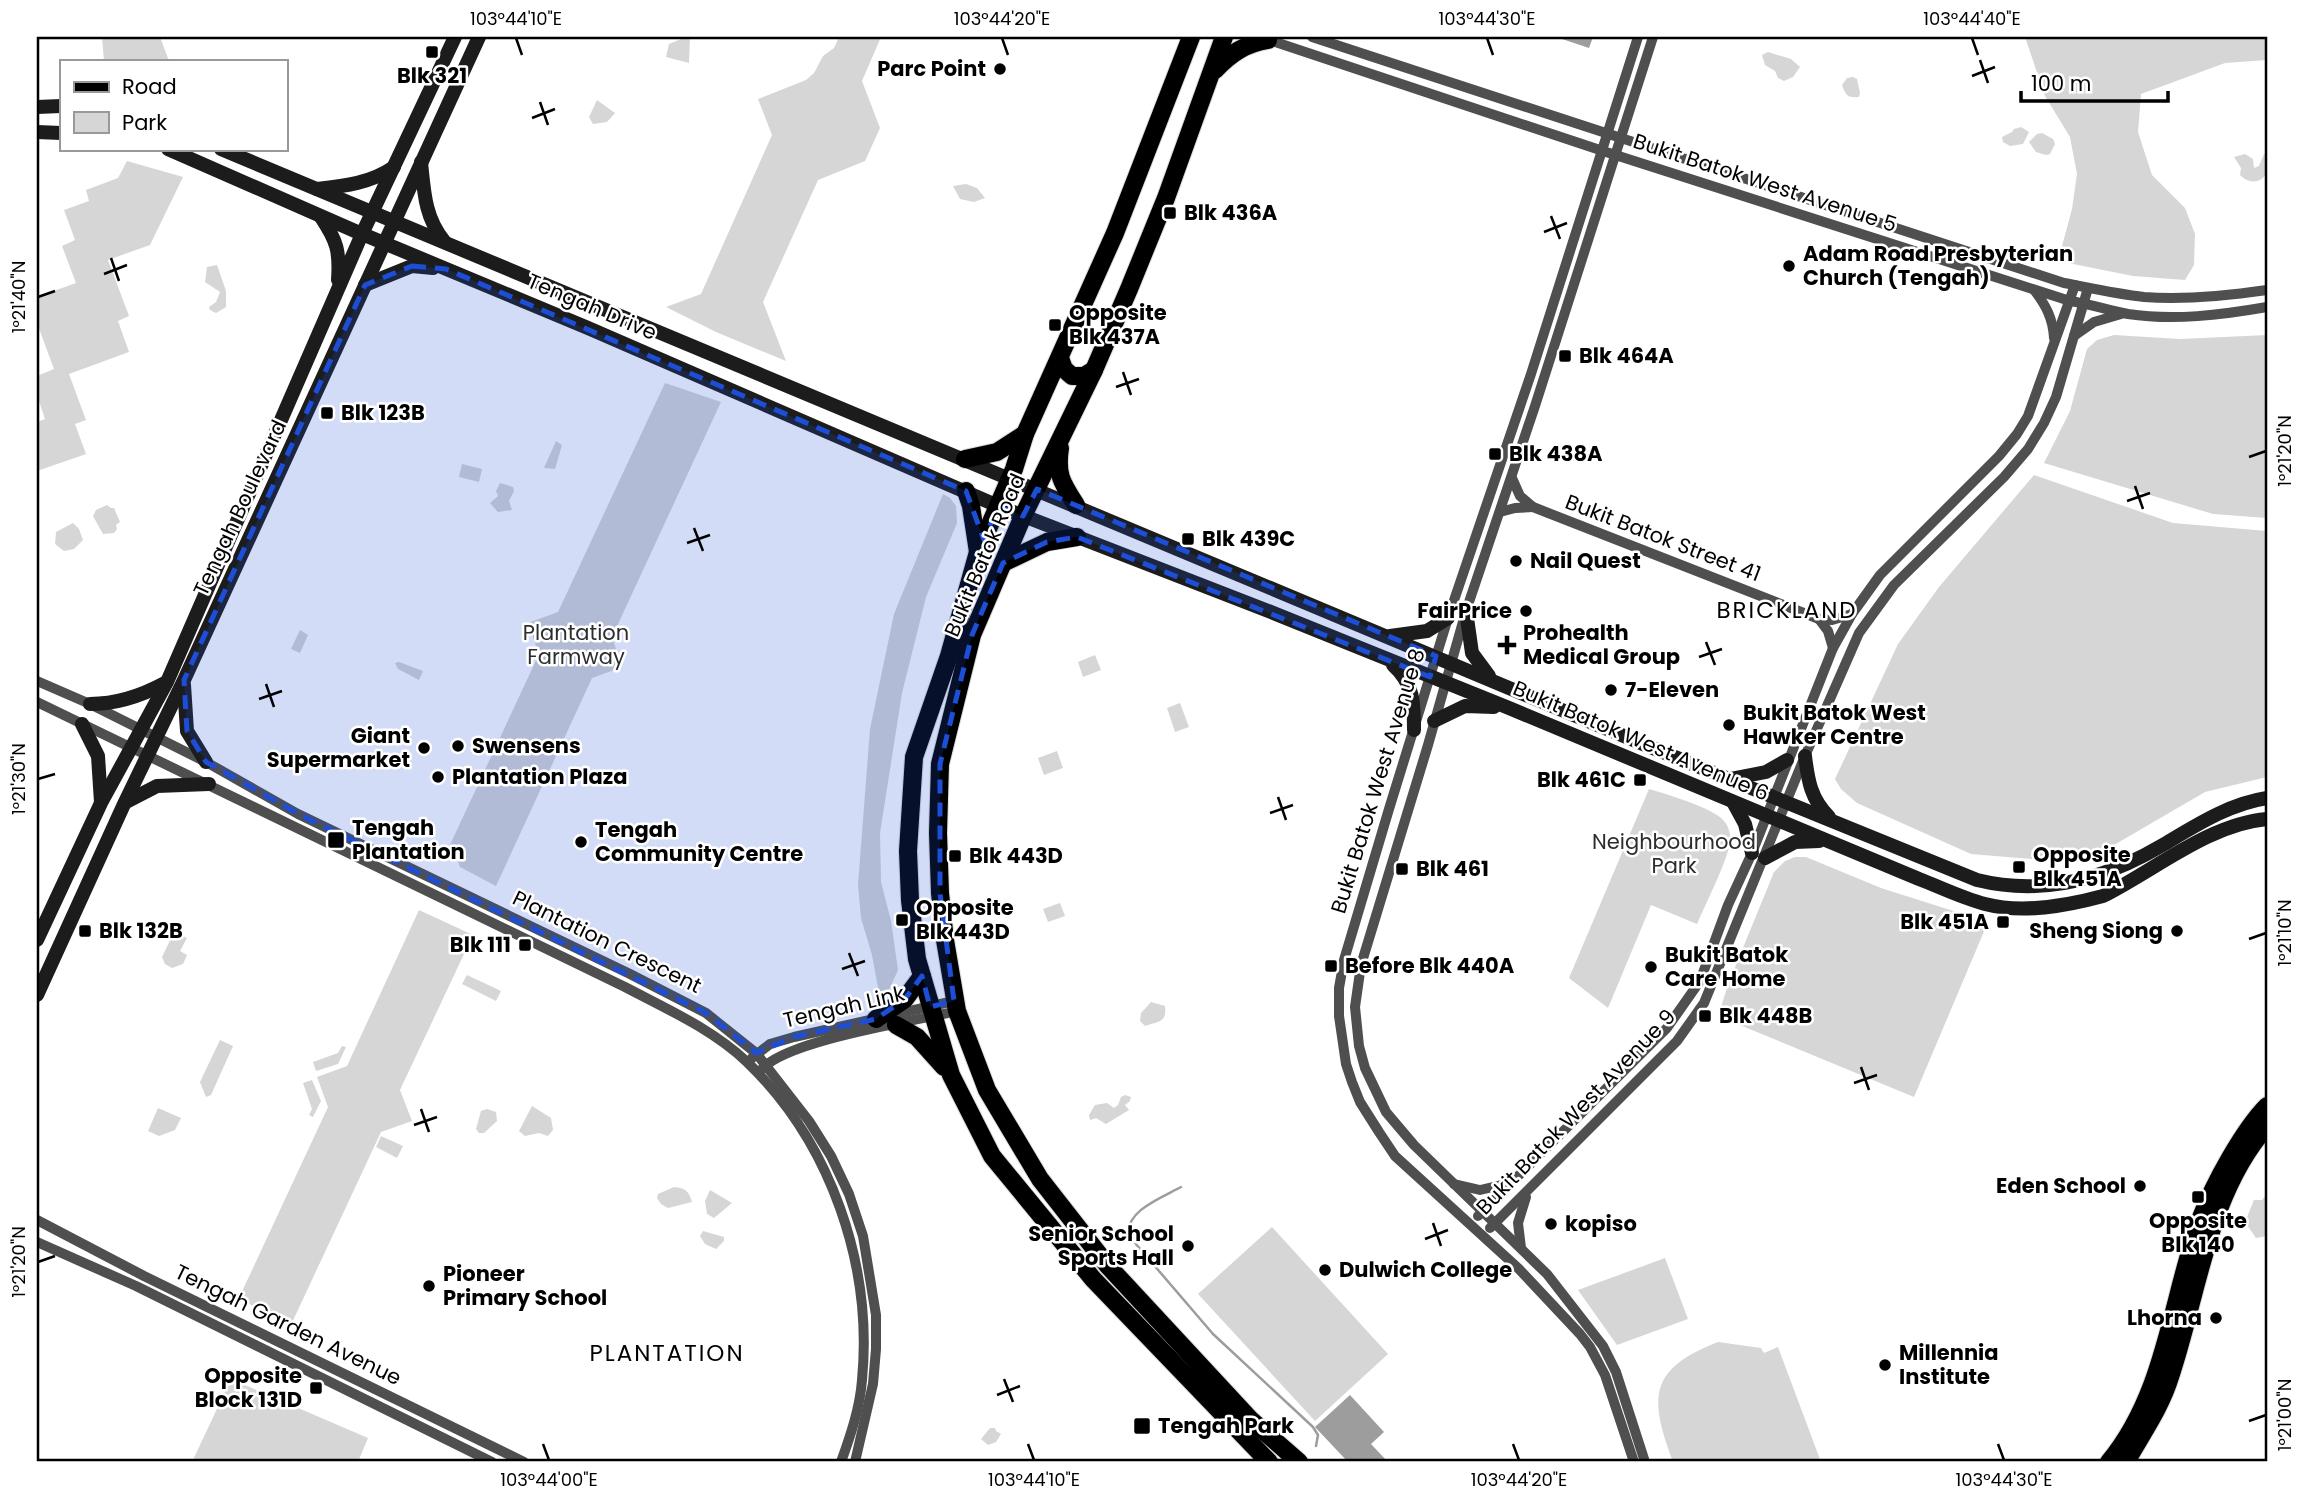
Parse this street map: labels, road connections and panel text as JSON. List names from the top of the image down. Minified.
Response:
{"streets":{"main road":["Bukit Batok Road"],"street":["Bukit Batok West Avenue 5","Tengah Drive","Tengah Boulevard","Bukit Batok Street 41","Bukit Batok West Avenue 6","Bukit Batok West Avenue 8","Plantation Crescent","Tengah Link","Bukit Batok West Avenue 9","Tengah Garden Avenue"]},"crossings":[["Bukit Batok West Avenue 5","Bukit Batok West Avenue 8"],["Bukit Batok West Avenue 5","Bukit Batok West Avenue 9"],["Tengah Drive","Tengah Boulevard"],["Tengah Drive","Bukit Batok Road"],["Tengah Drive","Bukit Batok West Avenue 6"],["Tengah Boulevard","Plantation Crescent"],["Bukit Batok Street 41","Bukit Batok West Avenue 8"],["Bukit Batok Road","Bukit Batok West Avenue 6"],["Bukit Batok Road","Tengah Link"],["Bukit Batok West Avenue 6","Bukit Batok West Avenue 8"],["Bukit Batok West Avenue 6","Bukit Batok West Avenue 9"],["Bukit Batok West Avenue 8","Bukit Batok West Avenue 9"],["Plantation Crescent","Tengah Link"]],"districts":["BRICKLAND","PLANTATION"],"parks":["Plantation Farmway","Neighbourhood Park"],"places":{"transit":["Blk 321","Blk 436A","Opposite Blk 437A","Blk 464A","Blk 123B","Blk 438A","Blk 439C","Blk 461C","Tengah Plantation","Blk 443D","Opposite Blk 451A","Blk 461","Opposite Blk 443D","Blk 451A","Blk 132B","Blk 111","Before Blk 440A","Blk 448B","Opposite Blk 140","Opposite Block 131D","Tengah Park"],"other":["Parc Point","Adam Road Presbyterian Church (Tengah)","Nail Quest","FairPrice","7-Eleven","Bukit Batok West Hawker Centre","Swensens","Giant Supermarket","Plantation Plaza","Tengah Community Centre","Sheng Siong","Bukit Batok Care Home","Eden School","kopiso","Senior School Sports Hall","Dulwich College","Pioneer Primary School","Lhorna","Millennia Institute"],"health":["Prohealth Medical Group"]},"legend":["Road","Park"],"scale_bar":"100 m","coordinates":["103°44'10\"E","103°44'20\"E","103°44'30\"E","103°44'40\"E","1°21'40\"N","1°21'20\"N","1°21'30\"N","1°21'10\"N","1°21'00\"N","103°44'00\"E"]}
